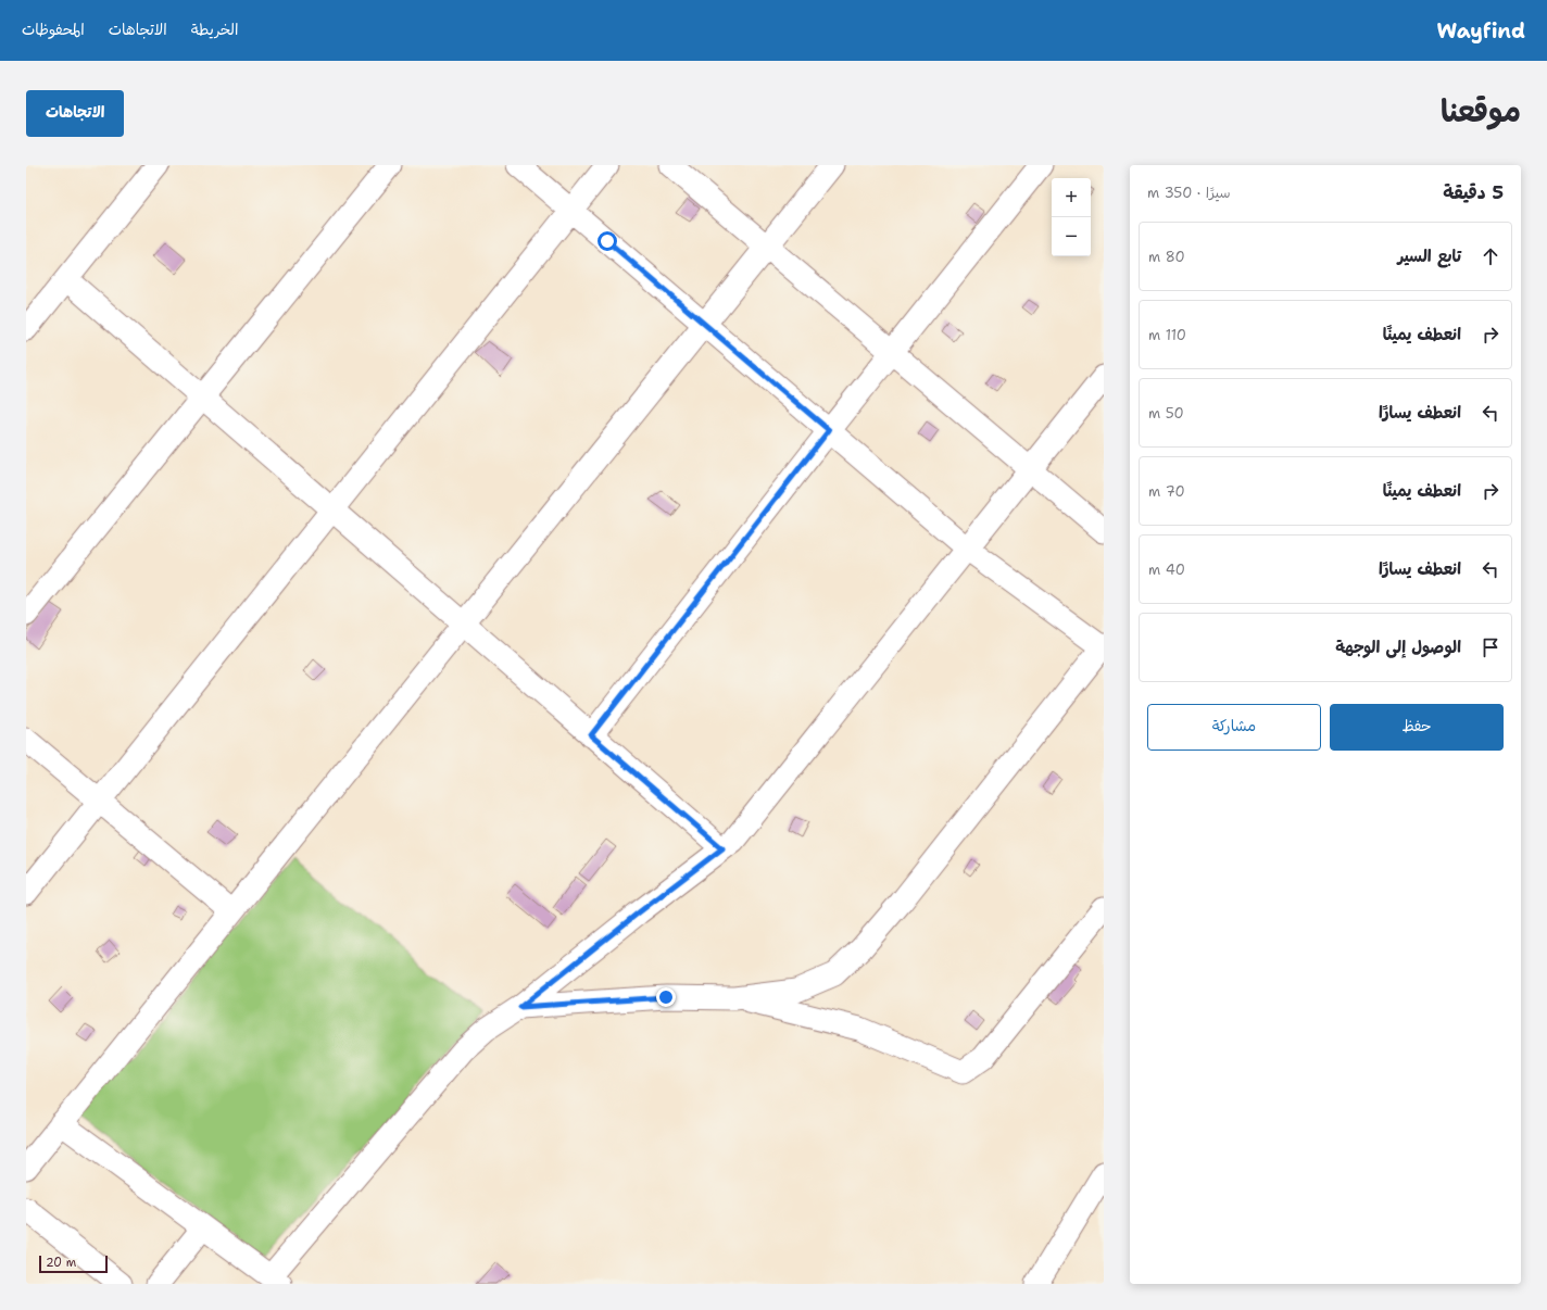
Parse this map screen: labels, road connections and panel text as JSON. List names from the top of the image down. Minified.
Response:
{"scale_bar":"20 m","page":{"header":"Wayfind","nav":["الخريطة","الاتجاهات","المحفوظات"],"title":"موقعنا","buttons":["الاتجاهات",["حفظ","مشاركة"]],"heading":["5 دقيقة","سيرًا · 350 m"],"map_buttons":["+","−"],"list":[["تابع السير","80 m"],["انعطف يمينًا","110 m"],["انعطف يسارًا","50 m"],["انعطف يمينًا","70 m"],["انعطف يسارًا","40 m"],"الوصول إلى الوجهة"],"scale":"20 m"}}
